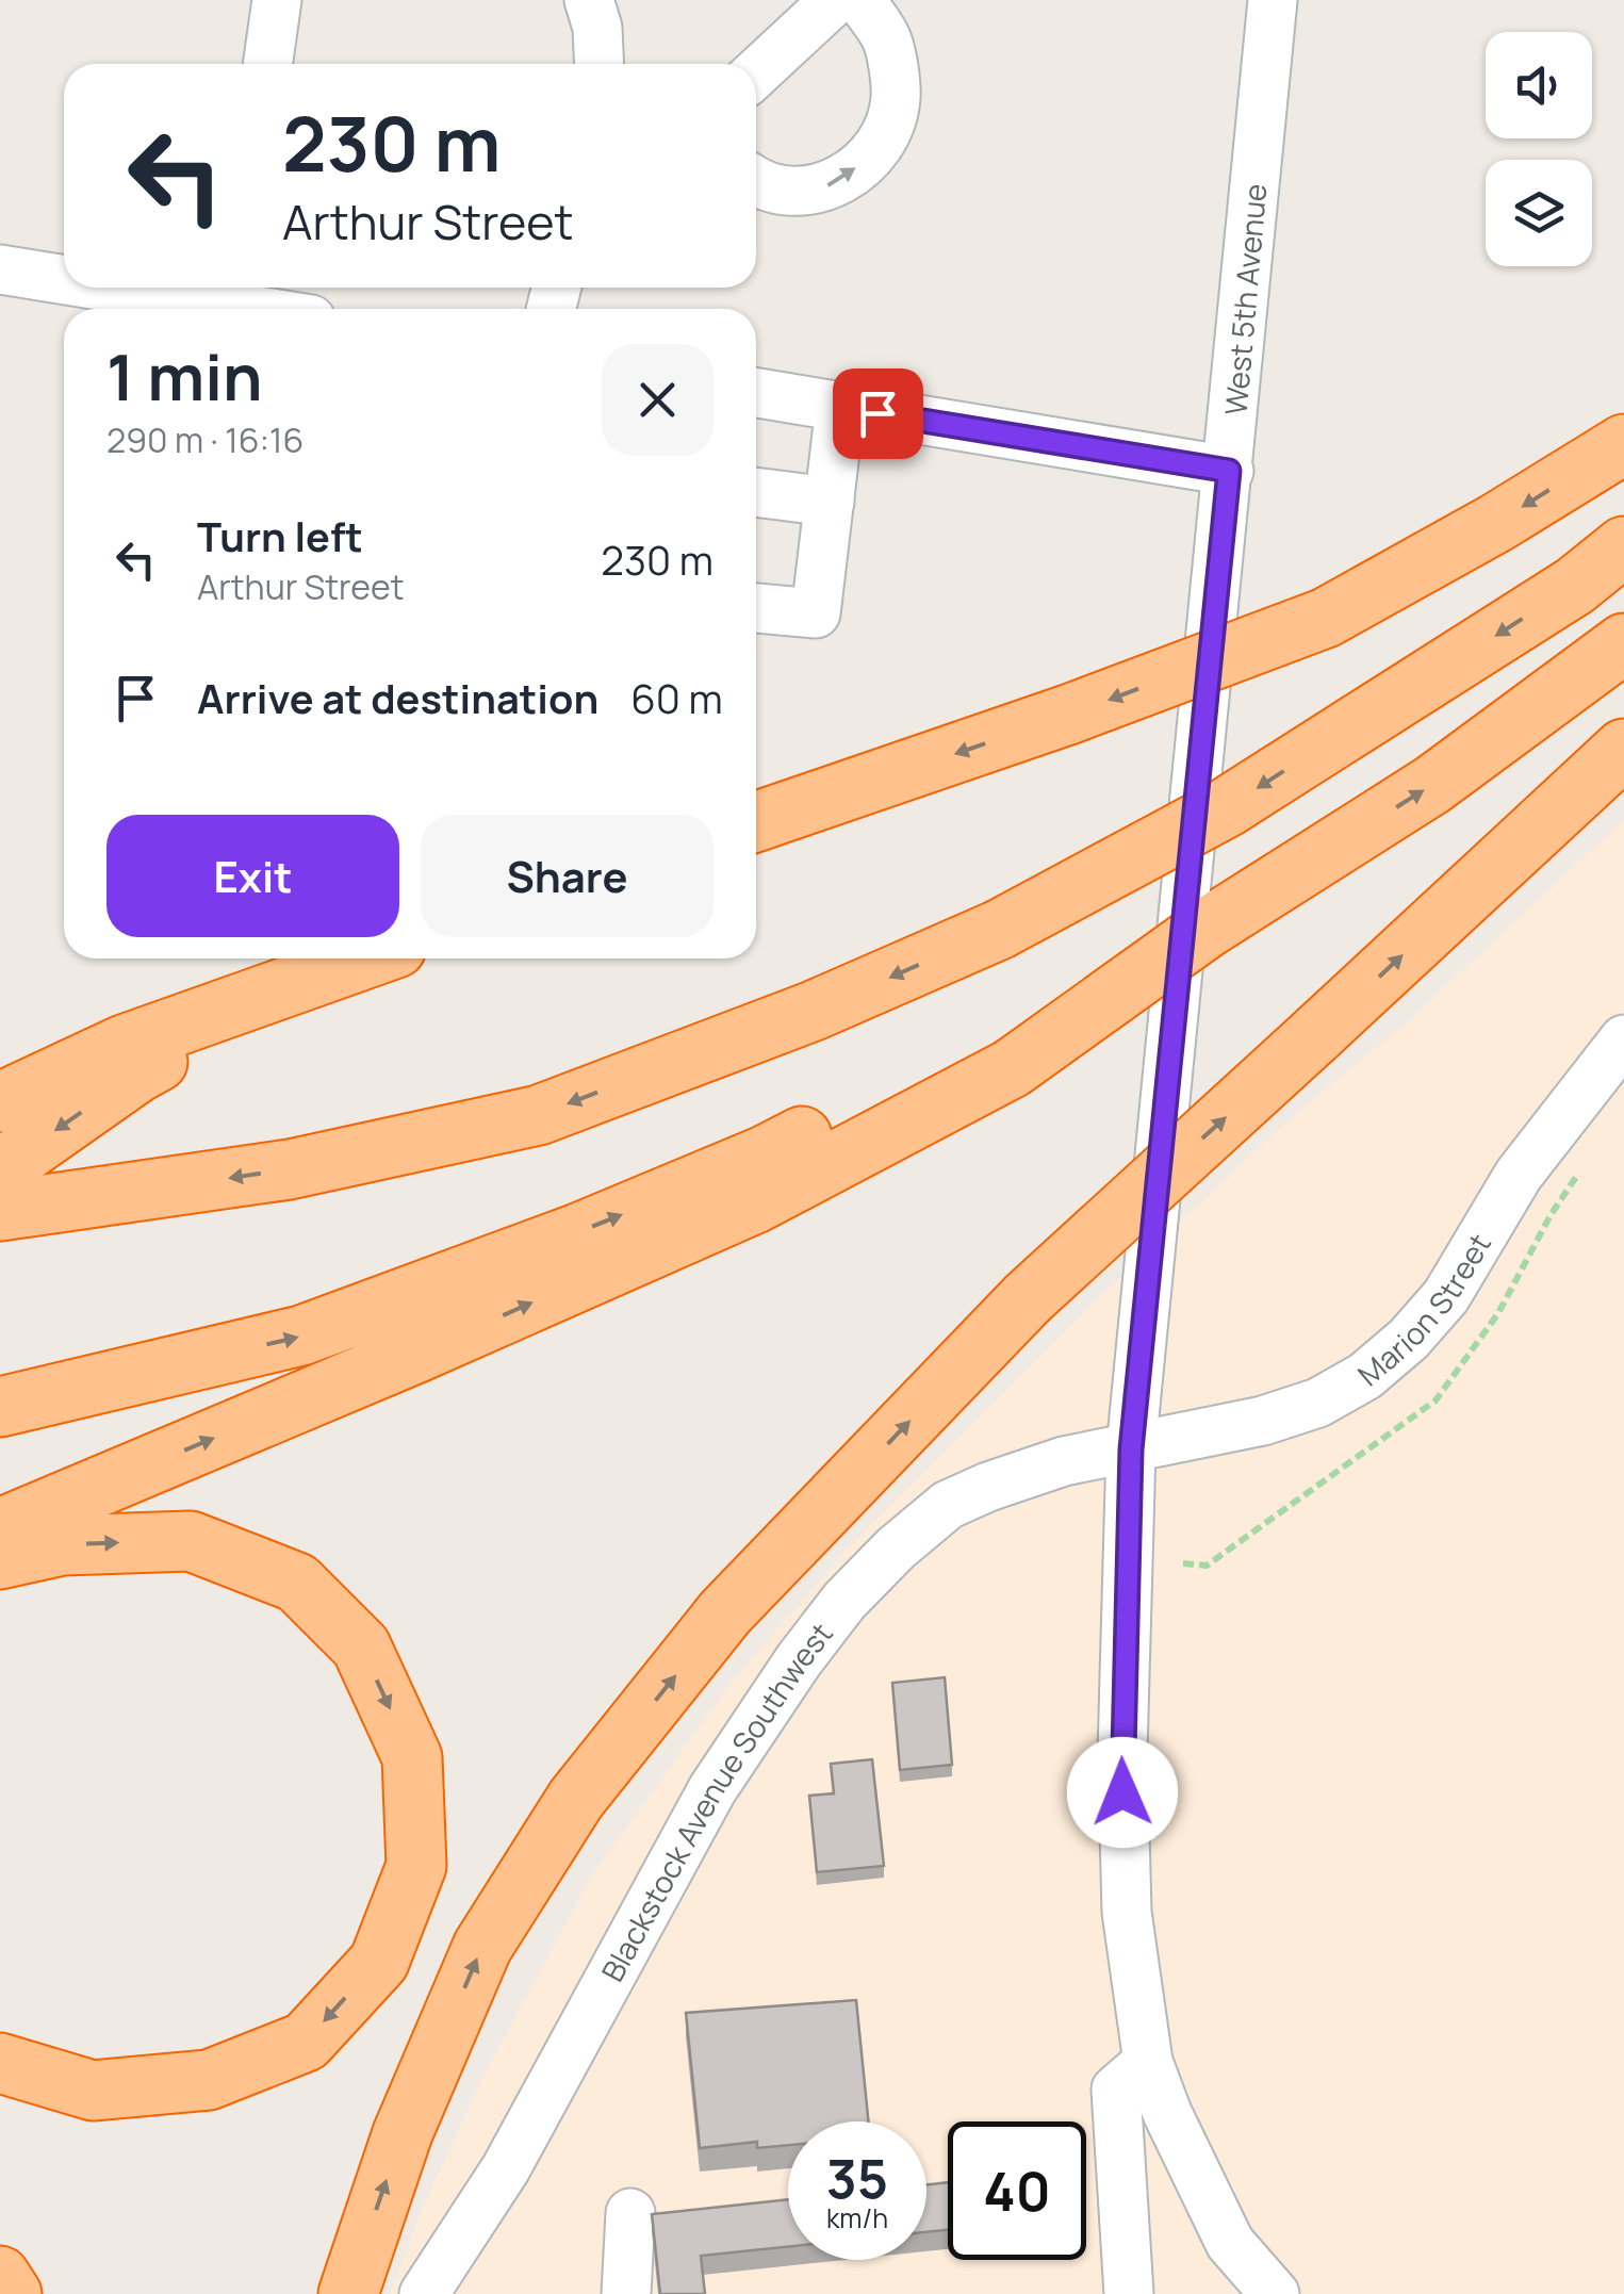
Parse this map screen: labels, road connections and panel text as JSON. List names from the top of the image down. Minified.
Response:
{"streets":{"street":["West 5th Avenue","Marion Street","Blackstock Avenue Southwest"]},"crossings":[["West 5th Avenue","Marion Street"],["West 5th Avenue","Blackstock Avenue Southwest"],["Marion Street","Blackstock Avenue Southwest"]],"page":{"turn":["230 m","Arthur Street"],"heading":["1 min","290 m · 16:16"],"list":[{"name":"Turn left","note":"Arthur Street","value":"230 m"},{"name":"Arrive at destination","value":"60 m"}],"buttons":["Exit","Share"],"speed":"35 km/h","limit":"40"}}
